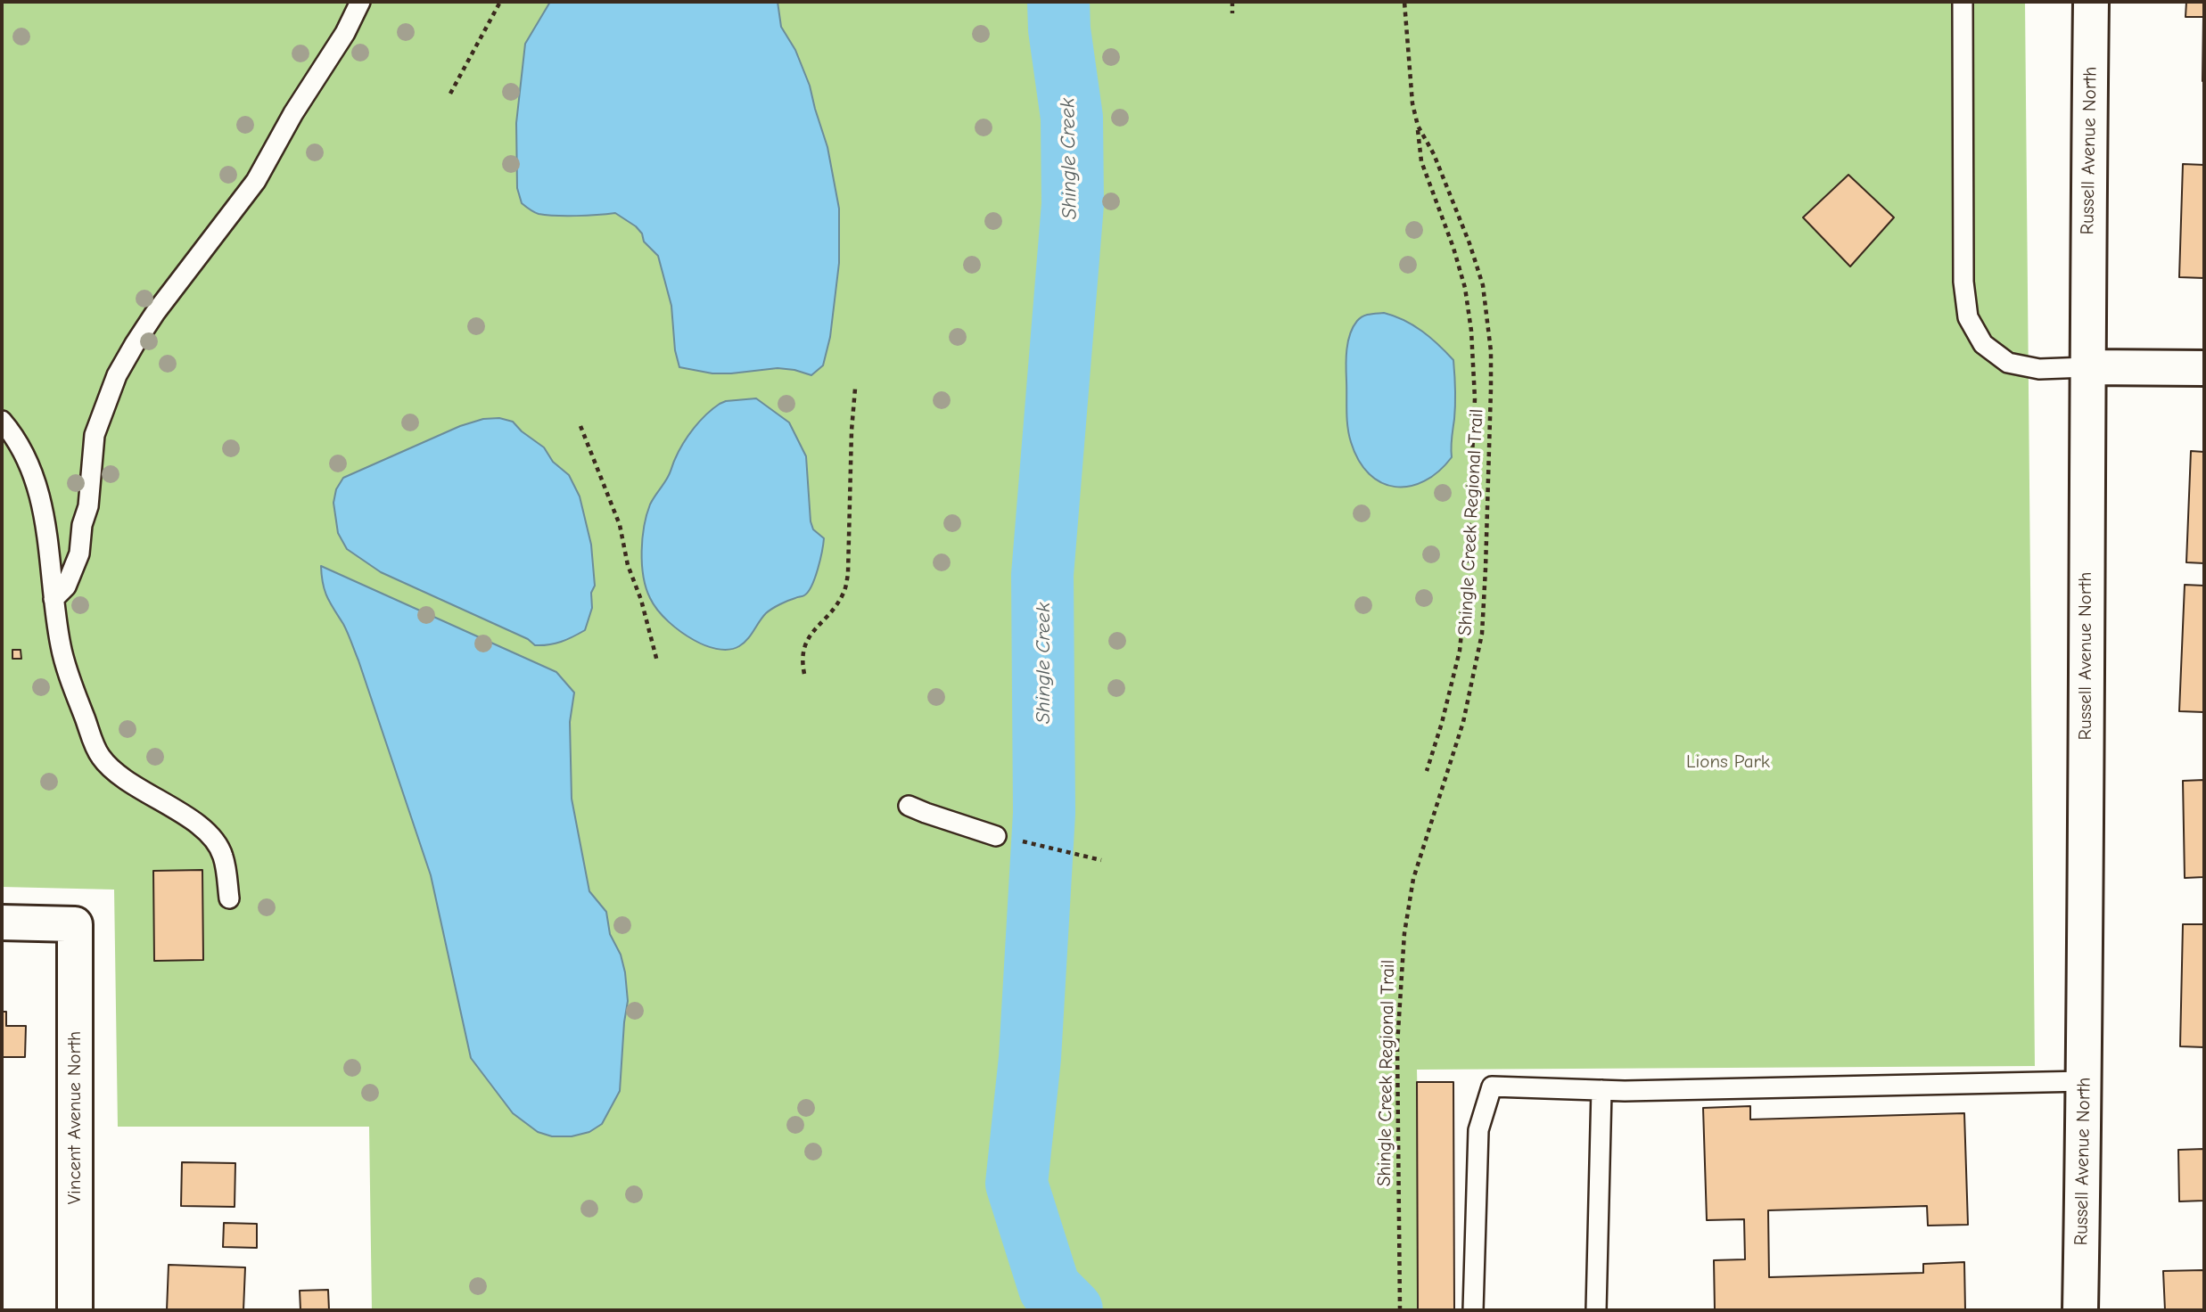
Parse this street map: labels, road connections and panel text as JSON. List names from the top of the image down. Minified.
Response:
{"streets":{"street":["Russell Avenue North","Vincent Avenue North"],"path":["Shingle Creek Regional Trail"]},"water":["Shingle Creek"],"parks":["Lions Park"]}
